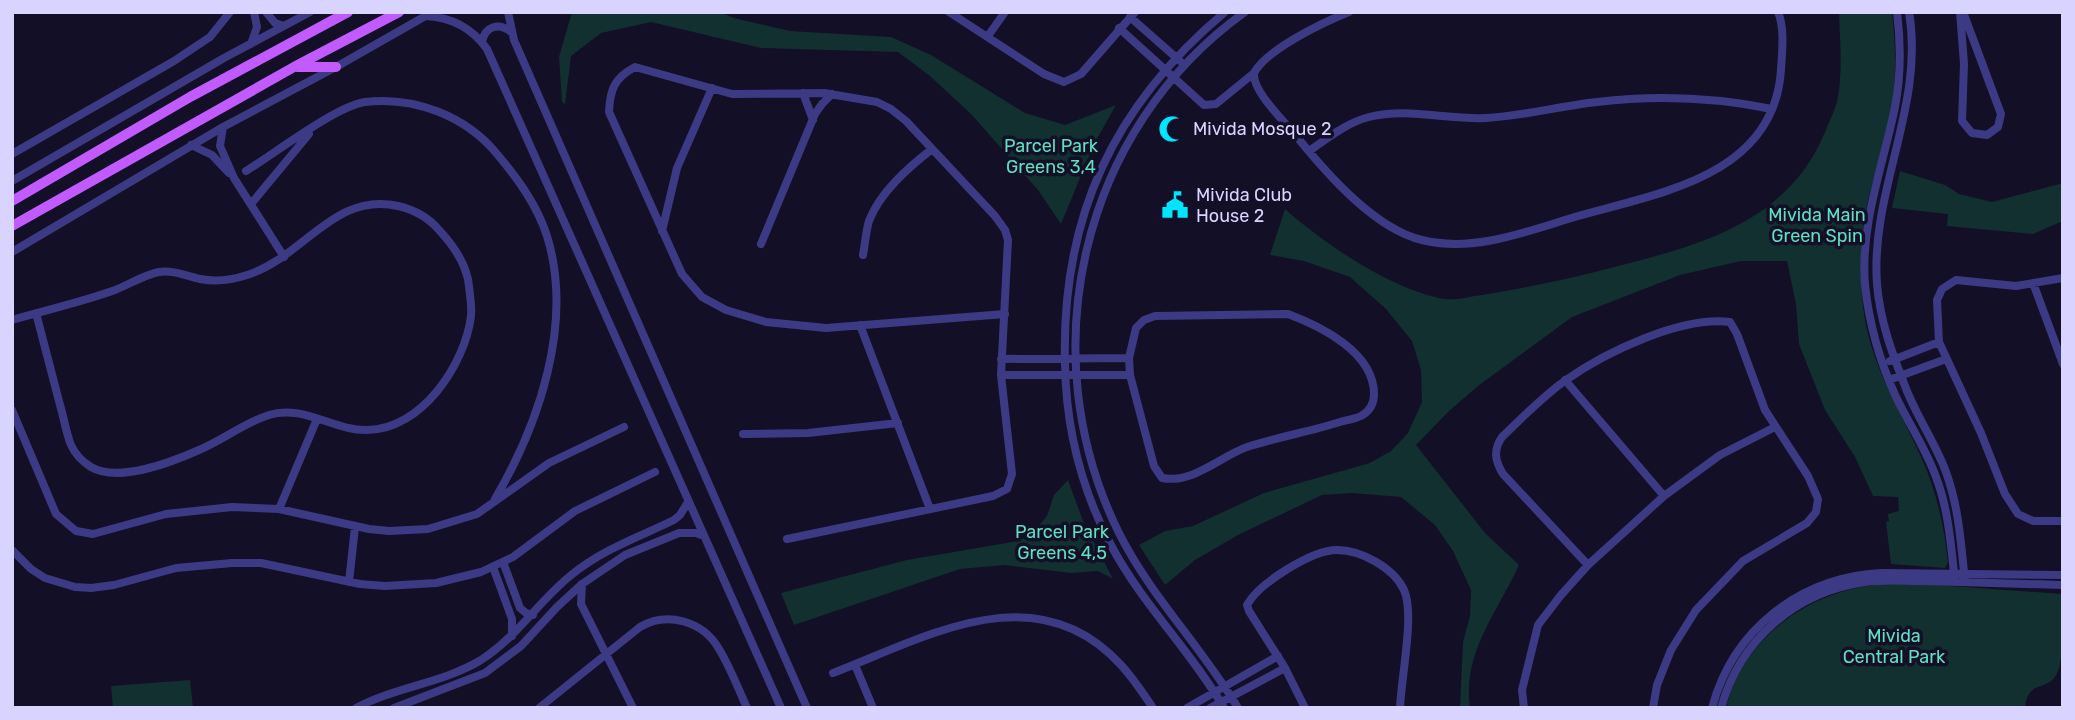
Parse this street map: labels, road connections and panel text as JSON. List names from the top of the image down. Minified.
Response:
{"parks":["Parcel Park Greens 3,4","Mivida Main Green Spin","Parcel Park Greens 4,5","Mivida Central Park"],"places":{"mosque":["Mivida Mosque 2"],"public building":["Mivida Club House 2"]}}
